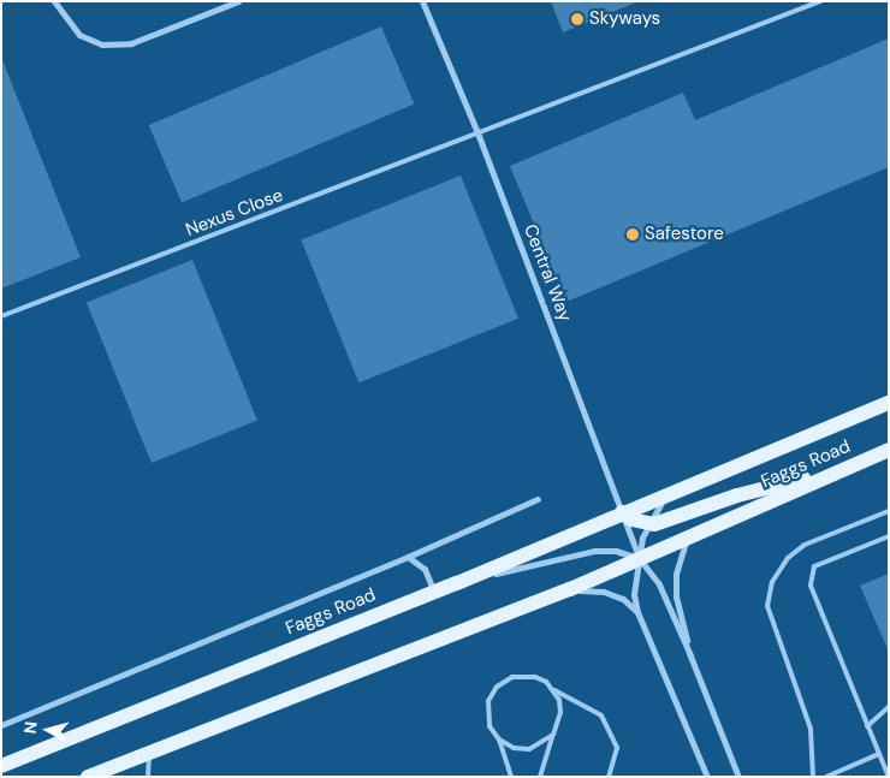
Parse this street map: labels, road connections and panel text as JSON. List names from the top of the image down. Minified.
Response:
{"streets":{"main road":["Faggs Road"],"street":["Central Way"],"lane":["Nexus Close"]},"crossings":[["Nexus Close","Central Way"],["Central Way","Faggs Road"]],"places":["Skyways","Safestore"],"north":"left"}
